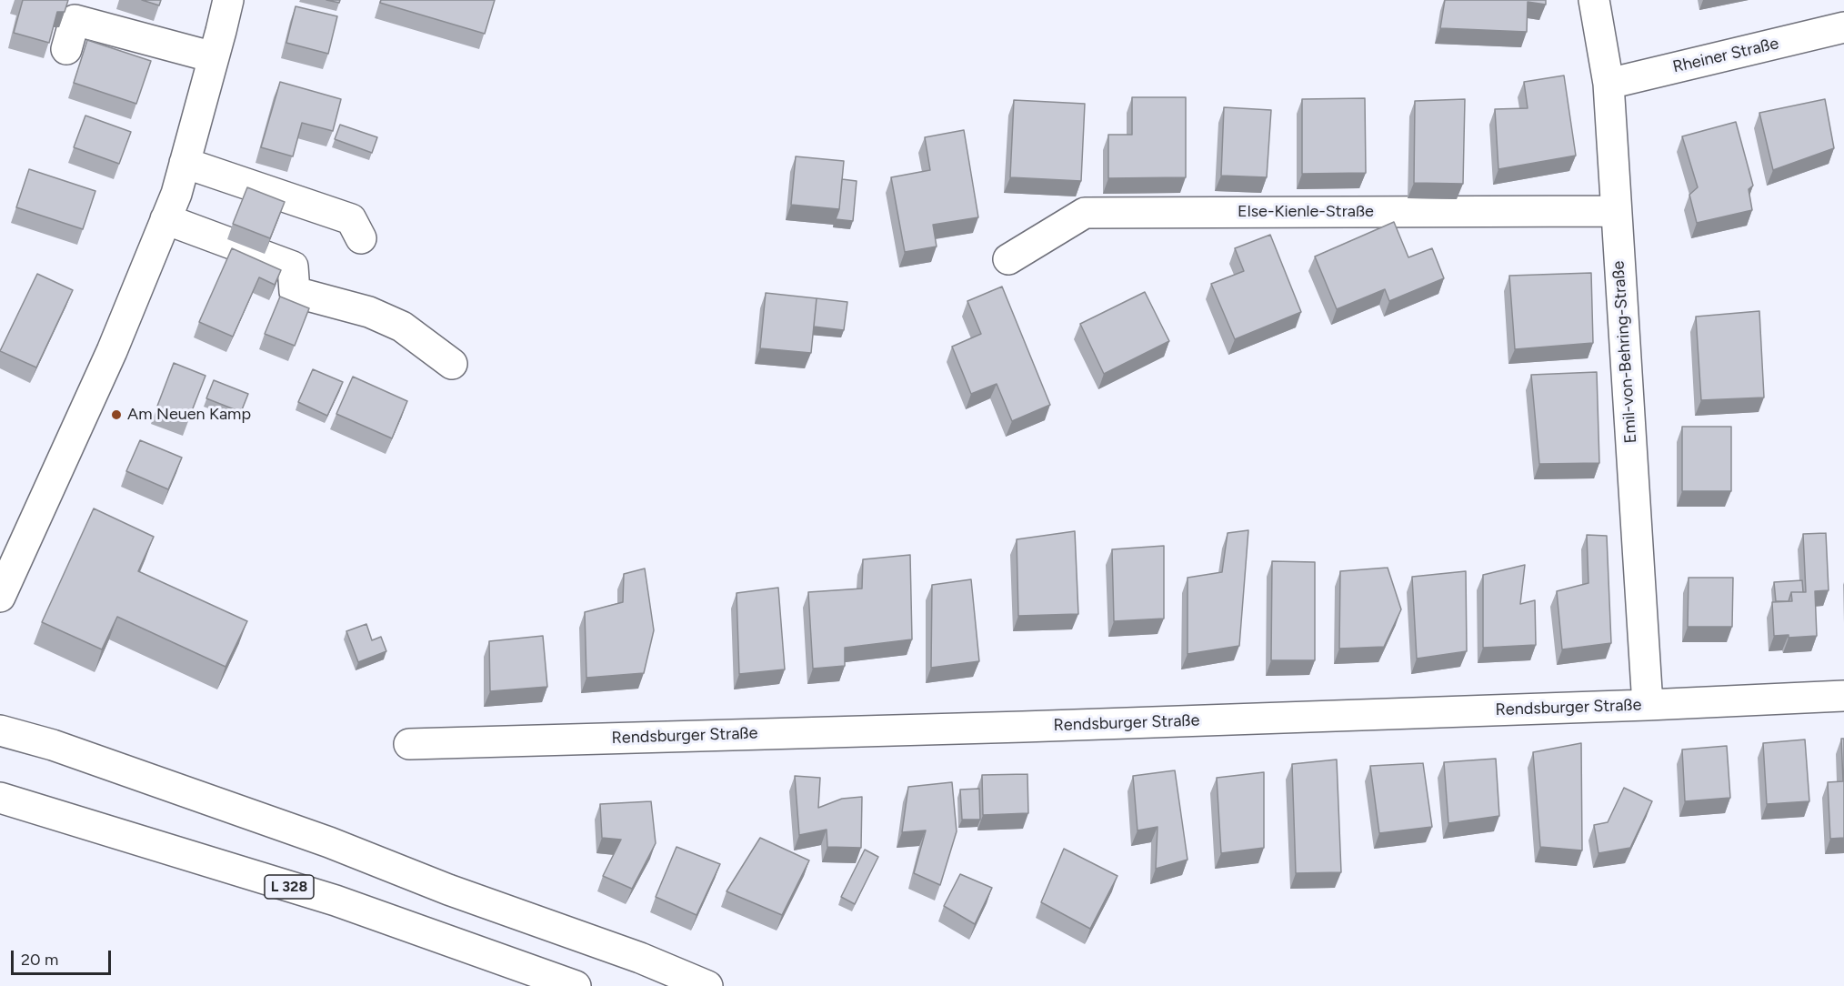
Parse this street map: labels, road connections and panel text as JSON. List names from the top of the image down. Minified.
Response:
{"streets":{"street":["Rheiner Straße","Else-Kienle-Straße","Emil-von-Behring-Straße","Rendsburger Straße","L 328"]},"crossings":[["Rheiner Straße","Emil-von-Behring-Straße"],["Else-Kienle-Straße","Emil-von-Behring-Straße"],["Emil-von-Behring-Straße","Rendsburger Straße"]],"places":["Am Neuen Kamp"],"scale_bar":"20 m"}
